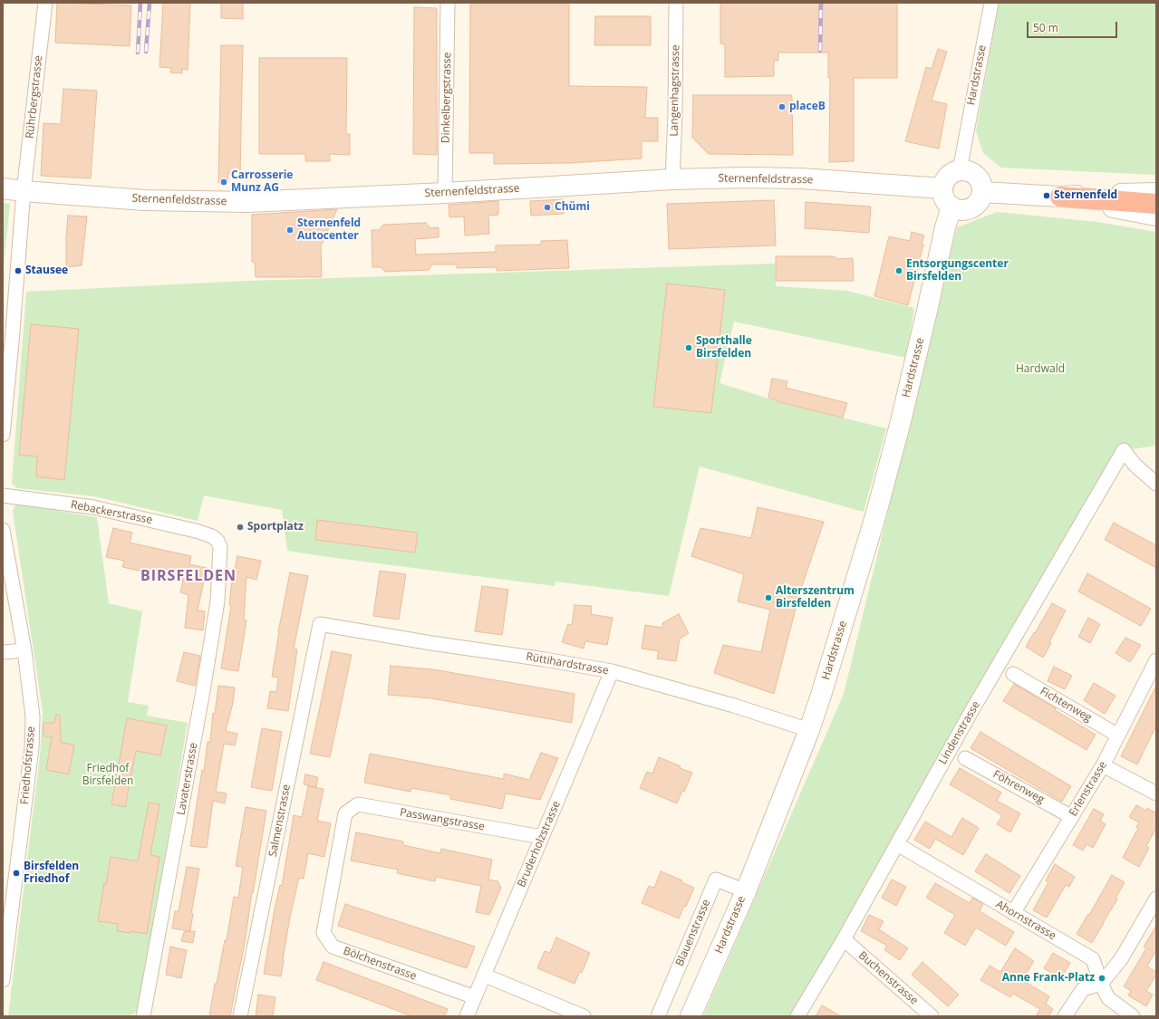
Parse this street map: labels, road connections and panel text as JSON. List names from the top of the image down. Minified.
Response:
{"streets":{"street":["Hardstrasse","Langenhagstrasse","Rührbergstrasse","Dinkelbergstrasse","Sternenfeldstrasse","Rebackerstrasse","Rüttihardstrasse","Fichtenweg","Lindenstrasse","Friedhofstrasse","Lavaterstrasse","Föhrenweg","Erlenstrasse","Passwangstrasse","Salmenstrasse","Bruderholzstrasse","Ahornstrasse","Blauenstrasse","Bölchenstrasse","Buchenstrasse"]},"crossings":[["Hardstrasse","Sternenfeldstrasse"],["Hardstrasse","Rüttihardstrasse"],["Hardstrasse","Blauenstrasse"],["Langenhagstrasse","Sternenfeldstrasse"],["Rührbergstrasse","Sternenfeldstrasse"],["Dinkelbergstrasse","Sternenfeldstrasse"],["Rebackerstrasse","Lavaterstrasse"],["Rüttihardstrasse","Salmenstrasse"],["Rüttihardstrasse","Bruderholzstrasse"],["Fichtenweg","Erlenstrasse"],["Lindenstrasse","Ahornstrasse"],["Lindenstrasse","Buchenstrasse"],["Föhrenweg","Erlenstrasse"],["Erlenstrasse","Ahornstrasse"],["Passwangstrasse","Bruderholzstrasse"],["Passwangstrasse","Bölchenstrasse"],["Bruderholzstrasse","Bölchenstrasse"]],"districts":["BIRSFELDEN"],"parks":["Hardwald","Friedhof Birsfelden"],"places":["placeB","Carrosserie Munz AG","Sternenfeld","Chümi","Sternenfeld Autocenter","Stausee","Entsorgungscenter Birsfelden","Sporthalle Birsfelden","Sportplatz","Alterszentrum Birsfelden","Birsfelden Friedhof","Anne Frank-Platz"],"scale_bar":"50 m"}
